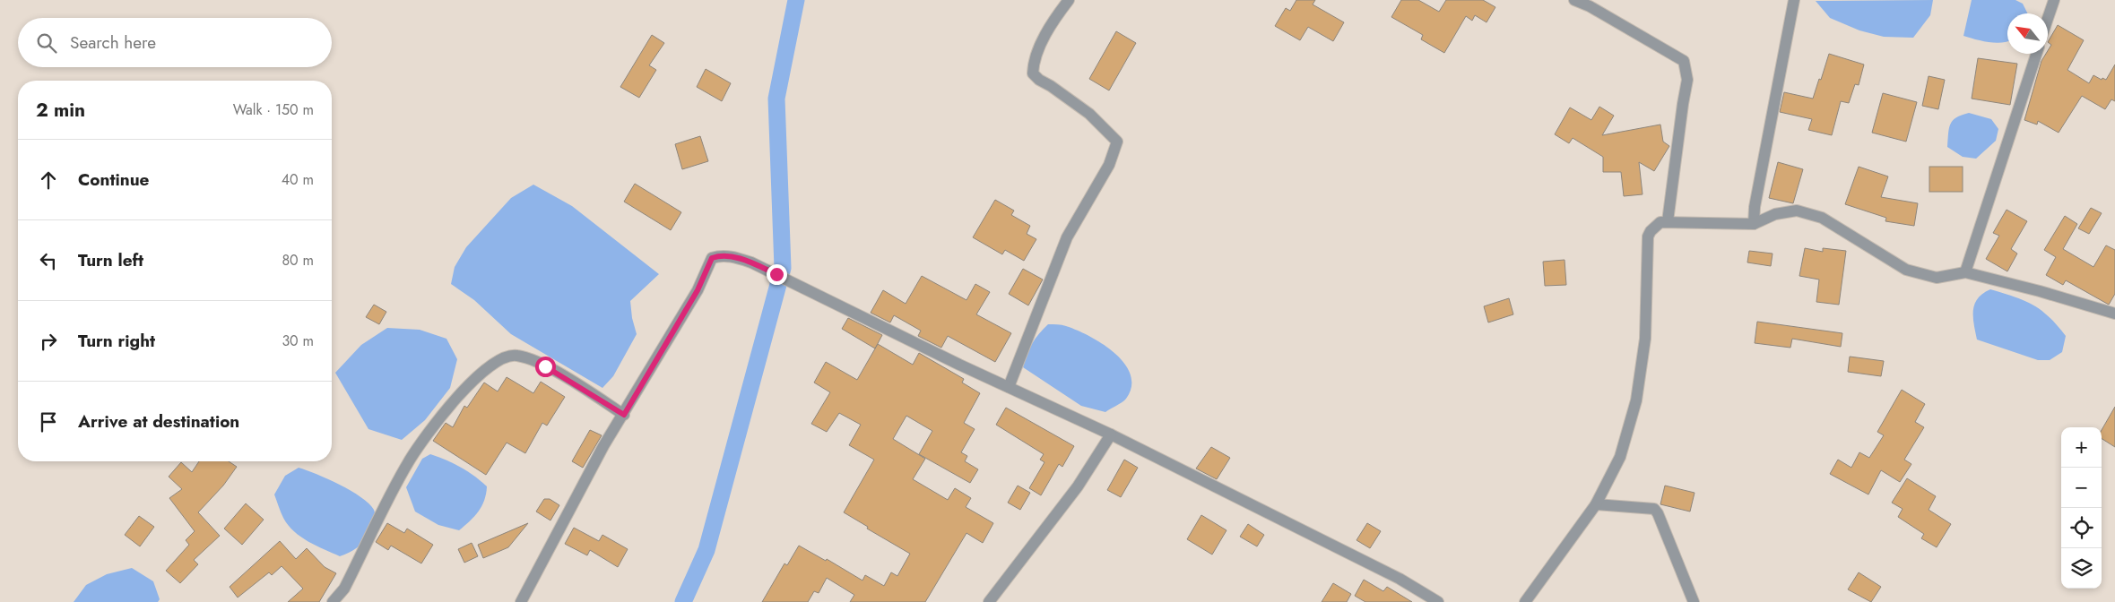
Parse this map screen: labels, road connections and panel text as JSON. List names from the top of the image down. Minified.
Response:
{"north":"top left","page":{"search":"Search here","heading":["2 min","Walk · 150 m"],"list":[["Continue","40 m"],["Turn left","80 m"],["Turn right","30 m"],"Arrive at destination"],"map_buttons":["+","−"]}}
